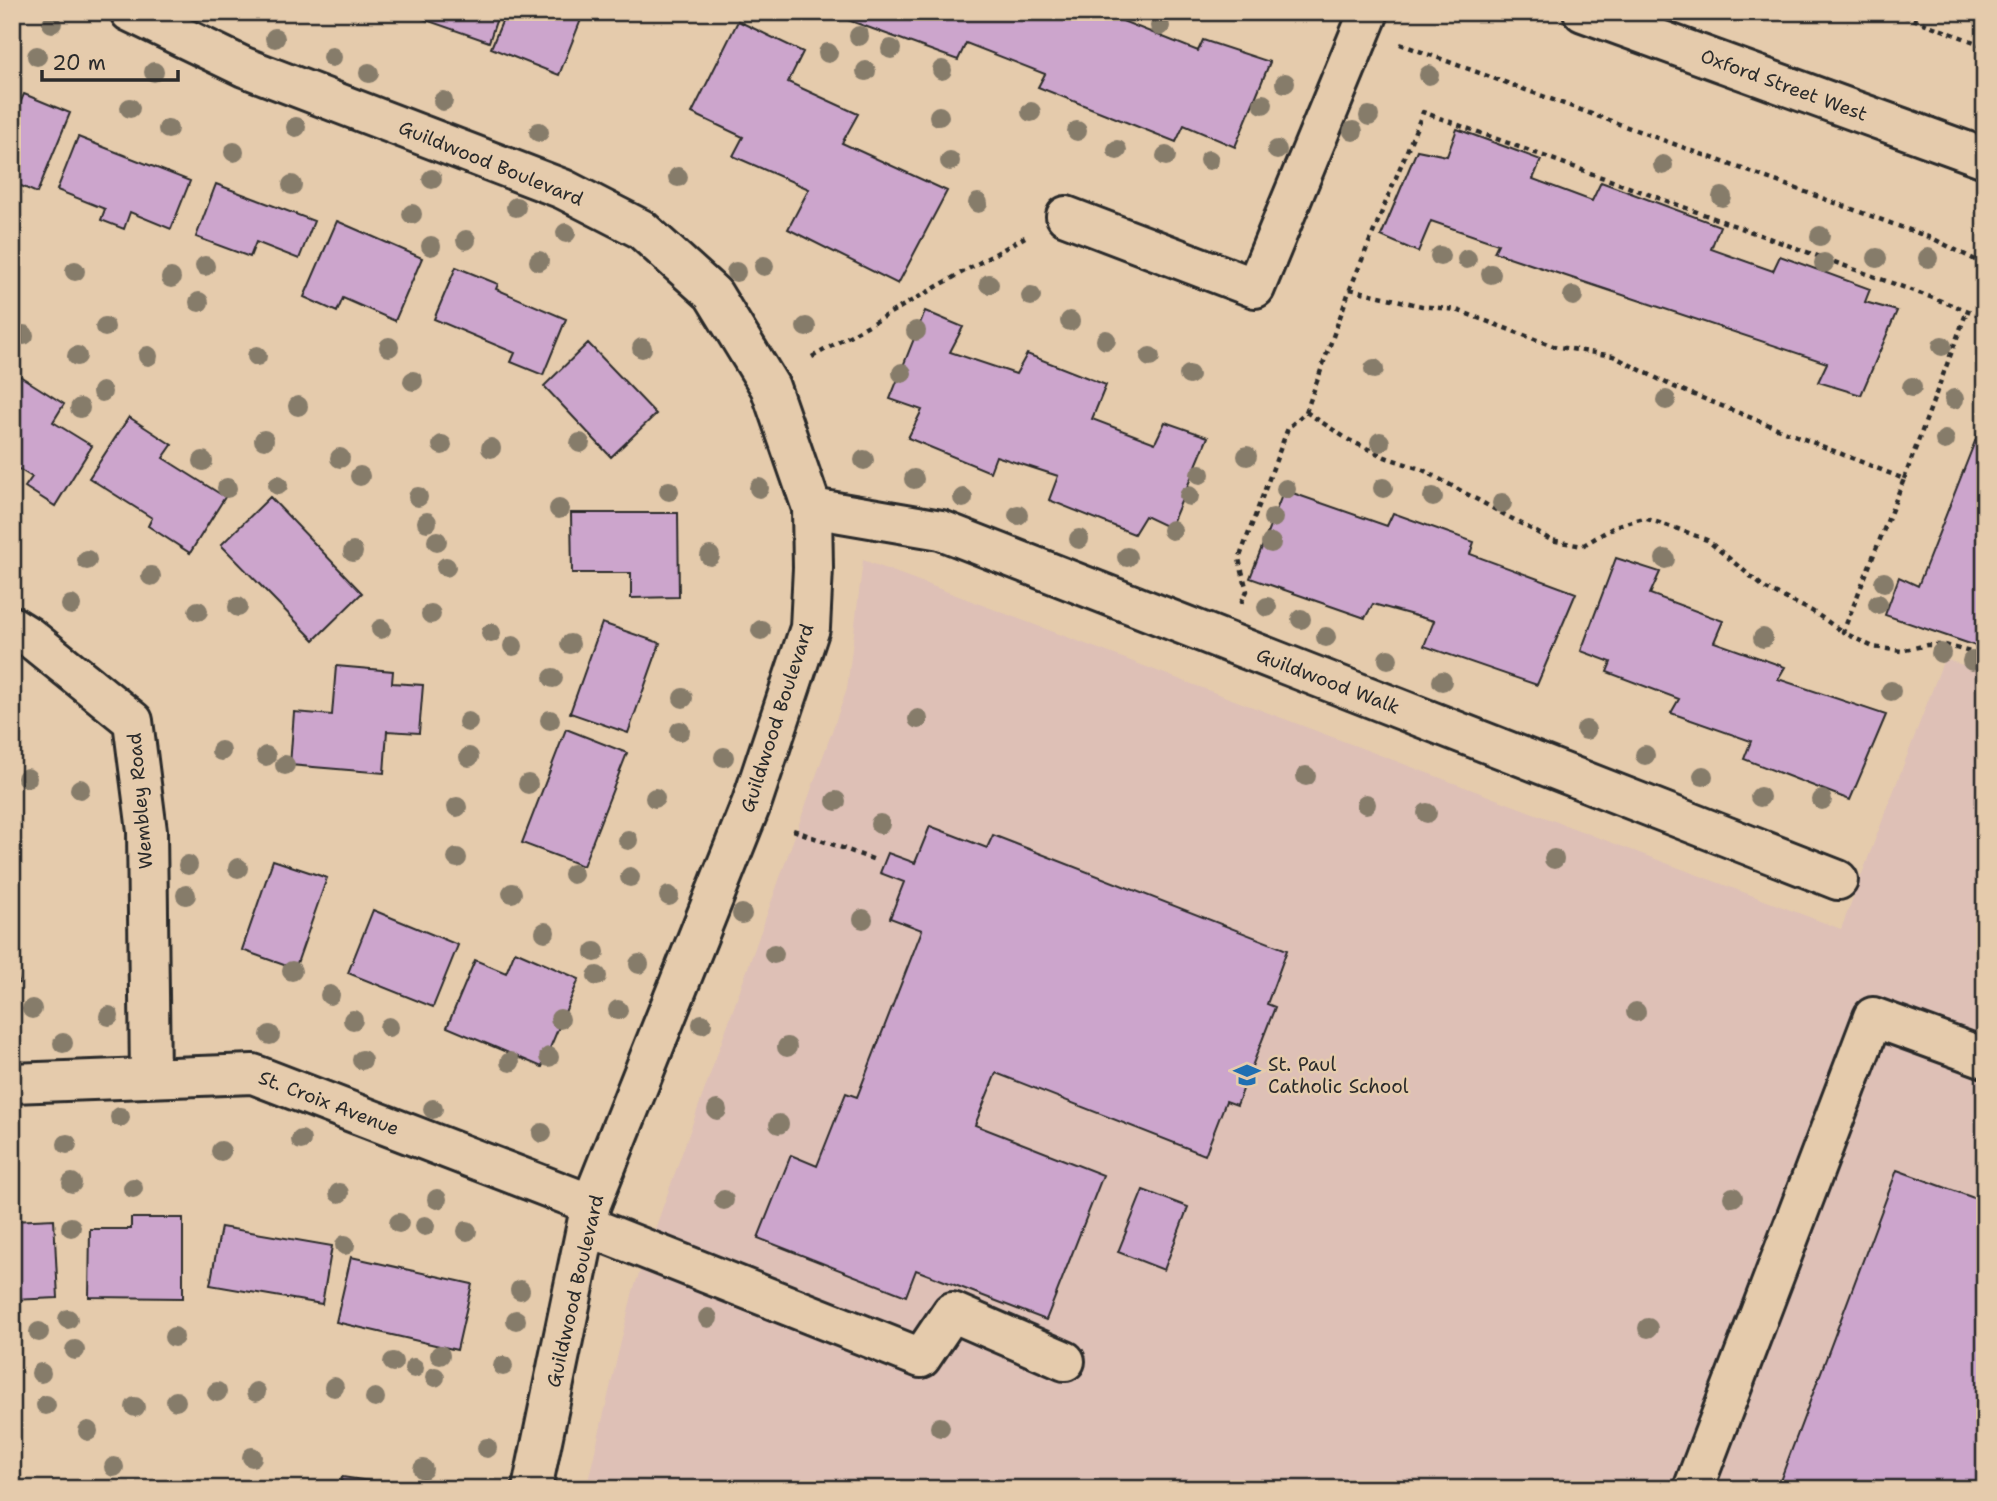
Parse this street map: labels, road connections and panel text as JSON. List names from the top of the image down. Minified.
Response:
{"streets":{"street":["Oxford Street West","Guildwood Boulevard","Guildwood Walk","Wembley Road","St. Croix Avenue"]},"crossings":[["Guildwood Boulevard","Guildwood Walk"],["Guildwood Boulevard","St. Croix Avenue"],["Wembley Road","St. Croix Avenue"]],"places":{"school or university":["St. Paul Catholic School"]},"scale_bar":"20 m"}
